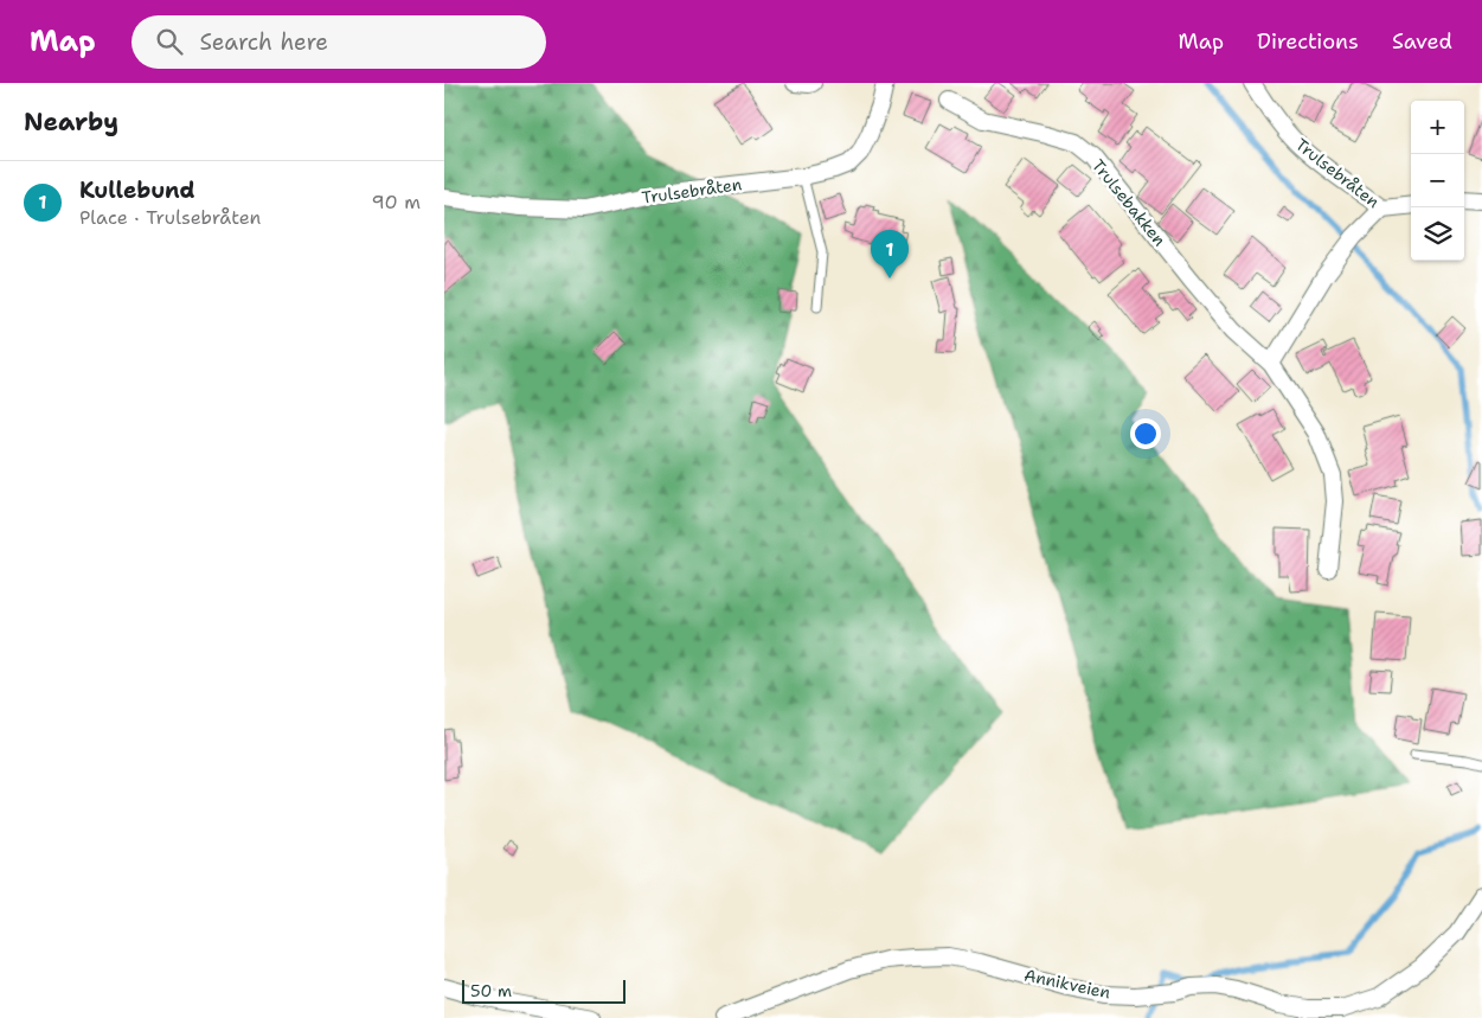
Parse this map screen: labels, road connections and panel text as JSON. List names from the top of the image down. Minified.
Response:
{"streets":{"street":["Trulsebråten","Trulsebakken","Annikveien"]},"scale_bar":"50 m","page":{"header":"Map","search":"Search here","nav":["Map","Directions","Saved"],"heading":"Nearby","map_buttons":["+","−"],"list":[{"mark":"1","name":"Kullebund","note":"Place · Trulsebråten","value":"90 m"}],"pins":"1","scale":"50 m"}}
